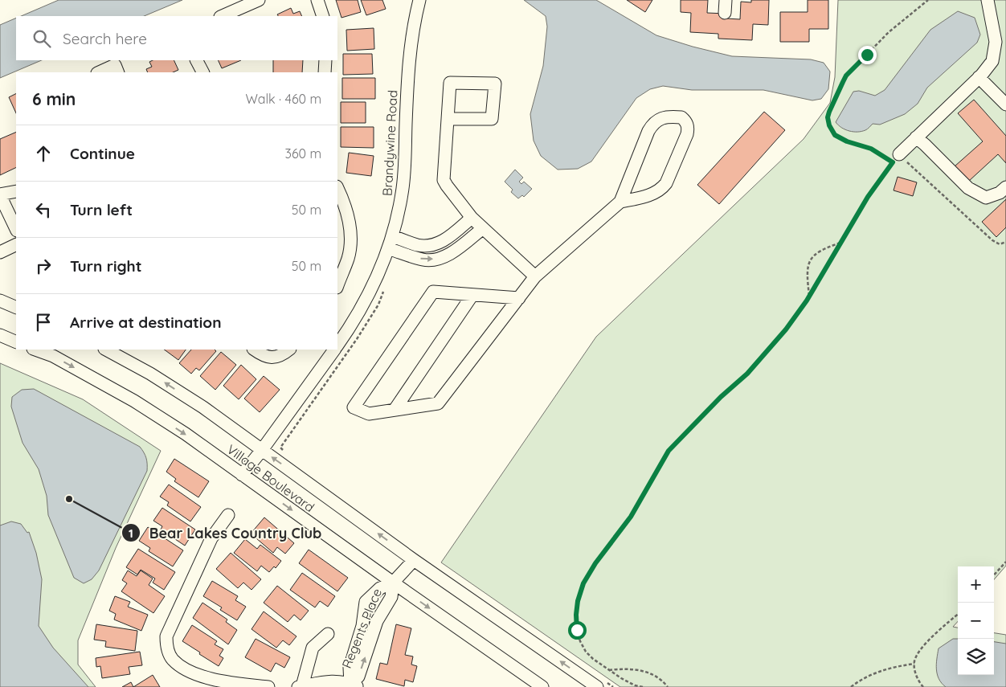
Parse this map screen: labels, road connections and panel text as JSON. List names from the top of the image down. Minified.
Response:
{"streets":{"street":["Brandywine Road","Village Boulevard","Regents Place"]},"crossings":[["Brandywine Road","Village Boulevard"],["Village Boulevard","Regents Place"]],"places":["Bear Lakes Country Club"],"page":{"search":"Search here","heading":["6 min","Walk · 460 m"],"list":[["Continue","360 m"],["Turn left","50 m"],["Turn right","50 m"],"Arrive at destination"],"map_buttons":["+","−"]}}
